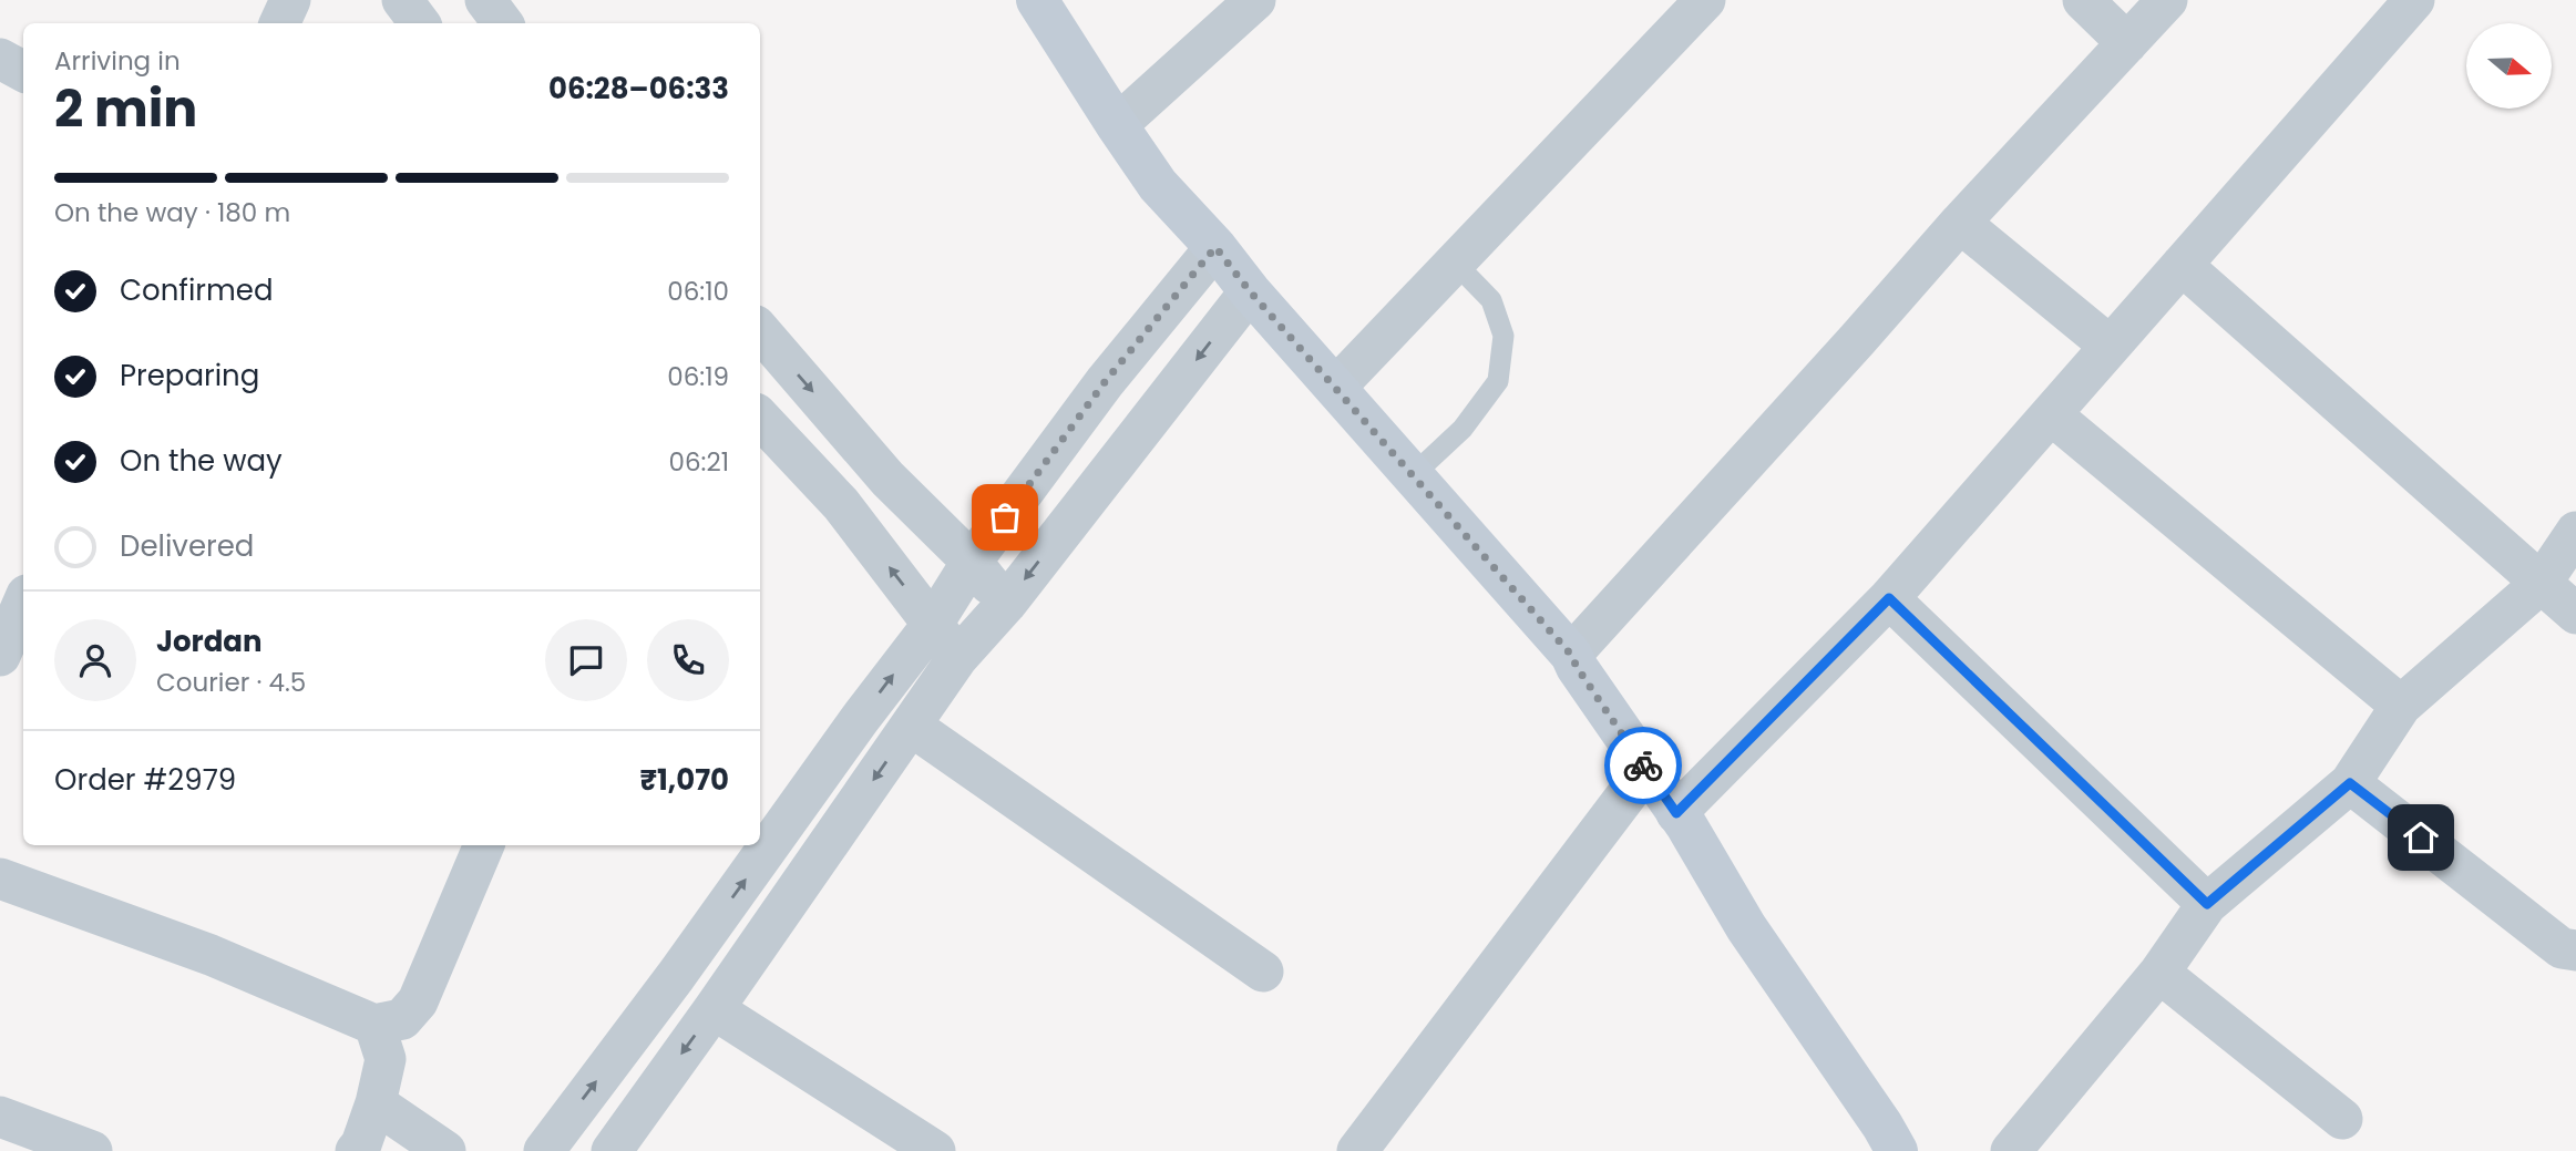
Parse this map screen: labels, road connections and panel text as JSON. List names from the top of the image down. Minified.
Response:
{"north":"right","page":{"heading":["2 min","Arriving in","06:28–06:33"],"panel":["Jordan","Courier · 4.5","Order #2979","₹1,070"],"bar":"On the way · 180 m","list":[["Confirmed","06:10"],["Preparing","06:19"],["On the way","06:21"],"Delivered"]}}
